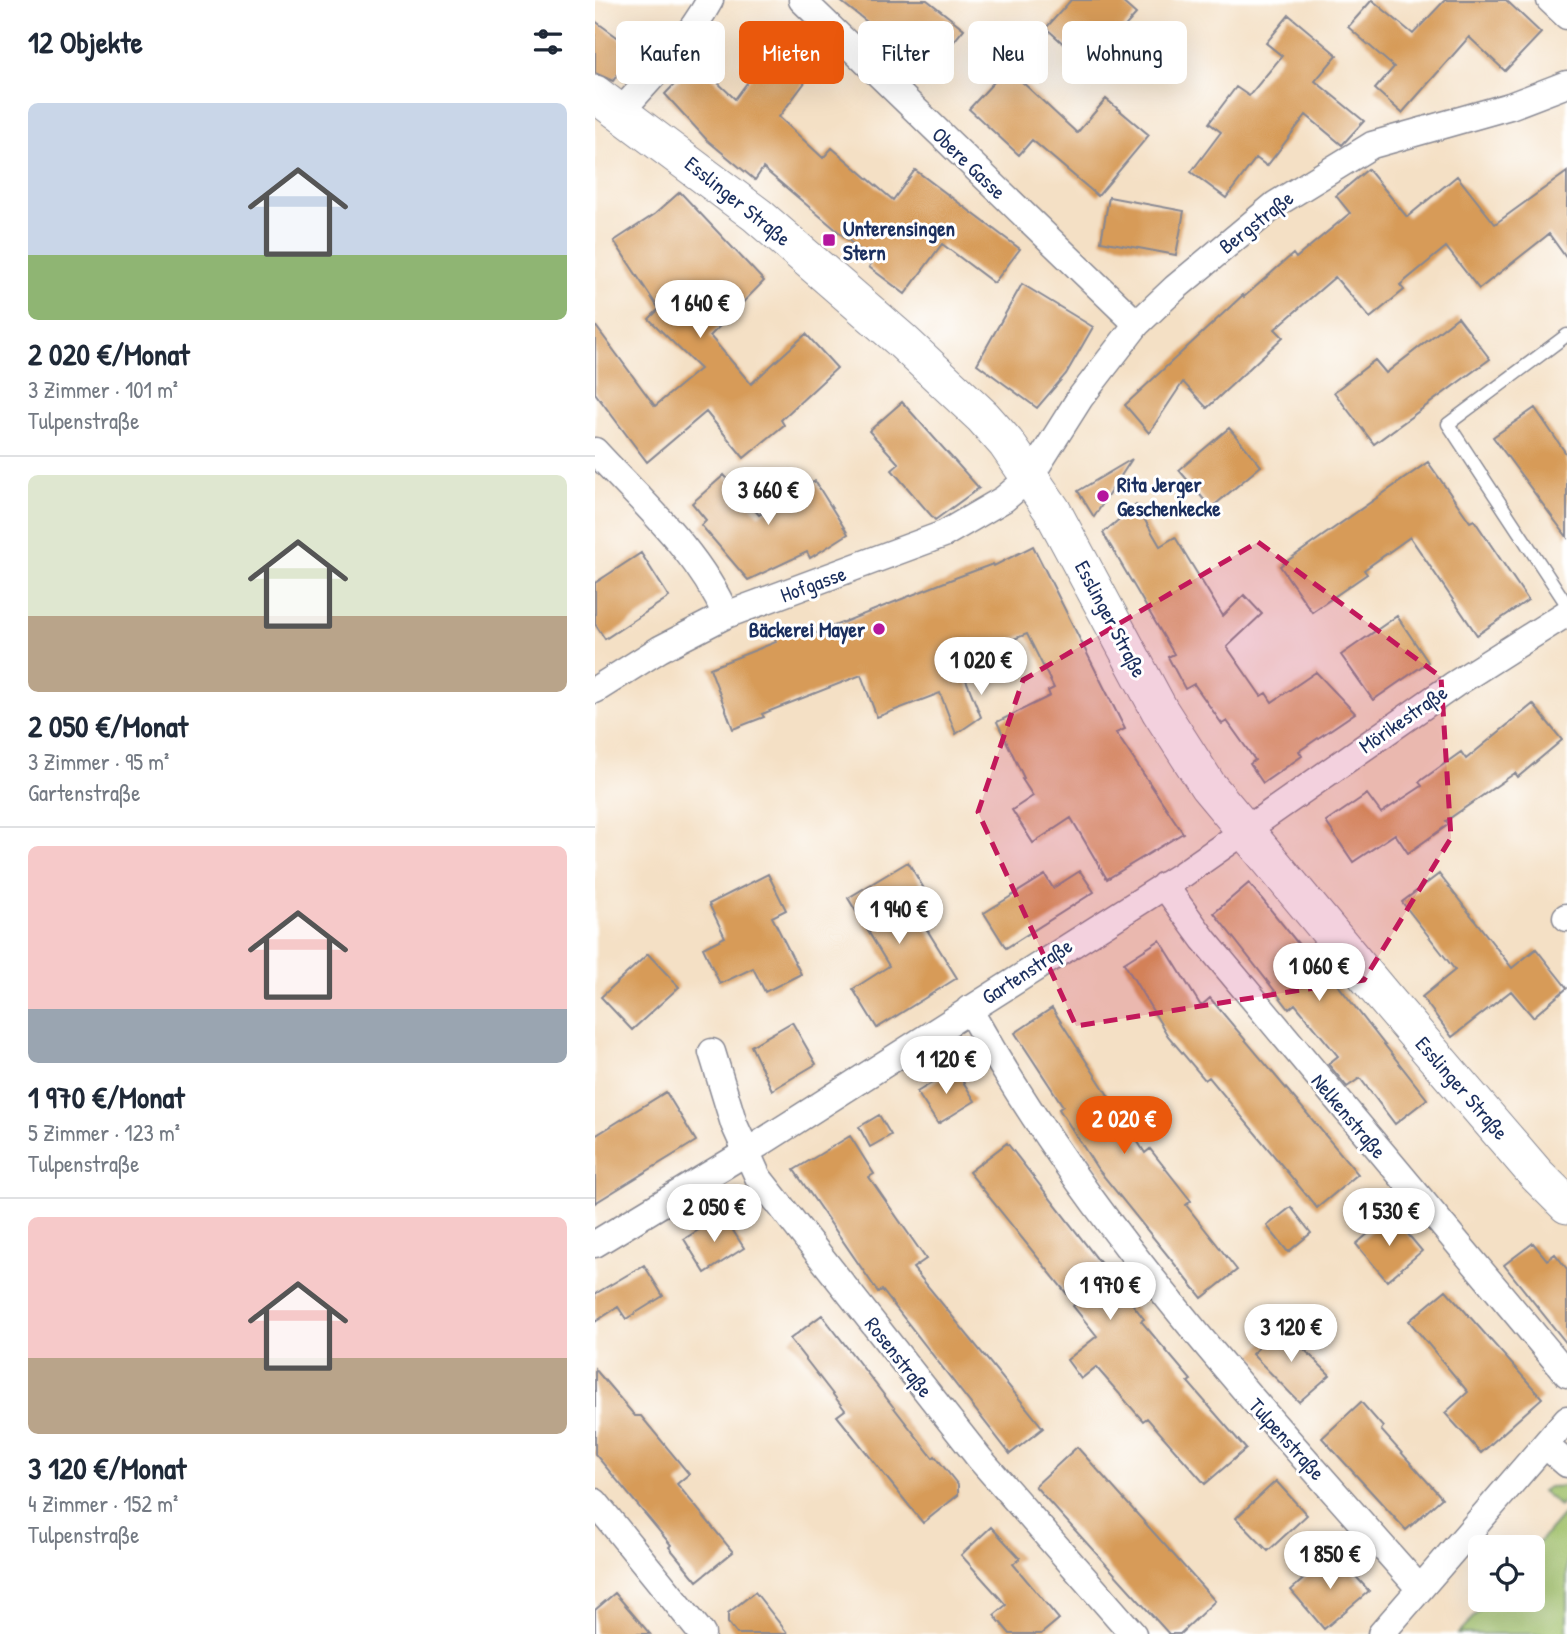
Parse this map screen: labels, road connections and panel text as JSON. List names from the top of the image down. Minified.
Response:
{"streets":{"street":["Obere Gasse","Esslinger Straße","Bergstraße","Hofgasse","Mörikestraße","Gartenstraße","Nelkenstraße","Rosenstraße","Tulpenstraße"]},"crossings":[["Obere Gasse","Bergstraße"],["Esslinger Straße","Bergstraße"],["Esslinger Straße","Hofgasse"],["Esslinger Straße","Mörikestraße"],["Esslinger Straße","Gartenstraße"],["Bergstraße","Hofgasse"],["Mörikestraße","Gartenstraße"],["Gartenstraße","Nelkenstraße"],["Gartenstraße","Rosenstraße"],["Gartenstraße","Tulpenstraße"]],"places":{"transit":["Unterensingen Stern"],"other":["Rita Jerger Geschenkecke","Bäckerei Mayer"]},"page":{"heading":"12 Objekte","chip":["Kaufen","Mieten","Filter","Neu","Wohnung"],"list":[{"name":"2 020 €/Monat","note":"3 Zimmer · 101 m² · Tulpenstraße"},{"name":"2 050 €/Monat","note":"3 Zimmer · 95 m² · Gartenstraße"},{"name":"1 970 €/Monat","note":"5 Zimmer · 123 m² · Tulpenstraße"},{"name":"3 120 €/Monat","note":"4 Zimmer · 152 m² · Tulpenstraße"}],"price":["1 640 €","3 660 €","1 020 €","1 940 €","1 060 €","1 120 €","2 020 €","2 050 €","1 530 €","1 970 €","3 120 €","1 850 €"]}}
